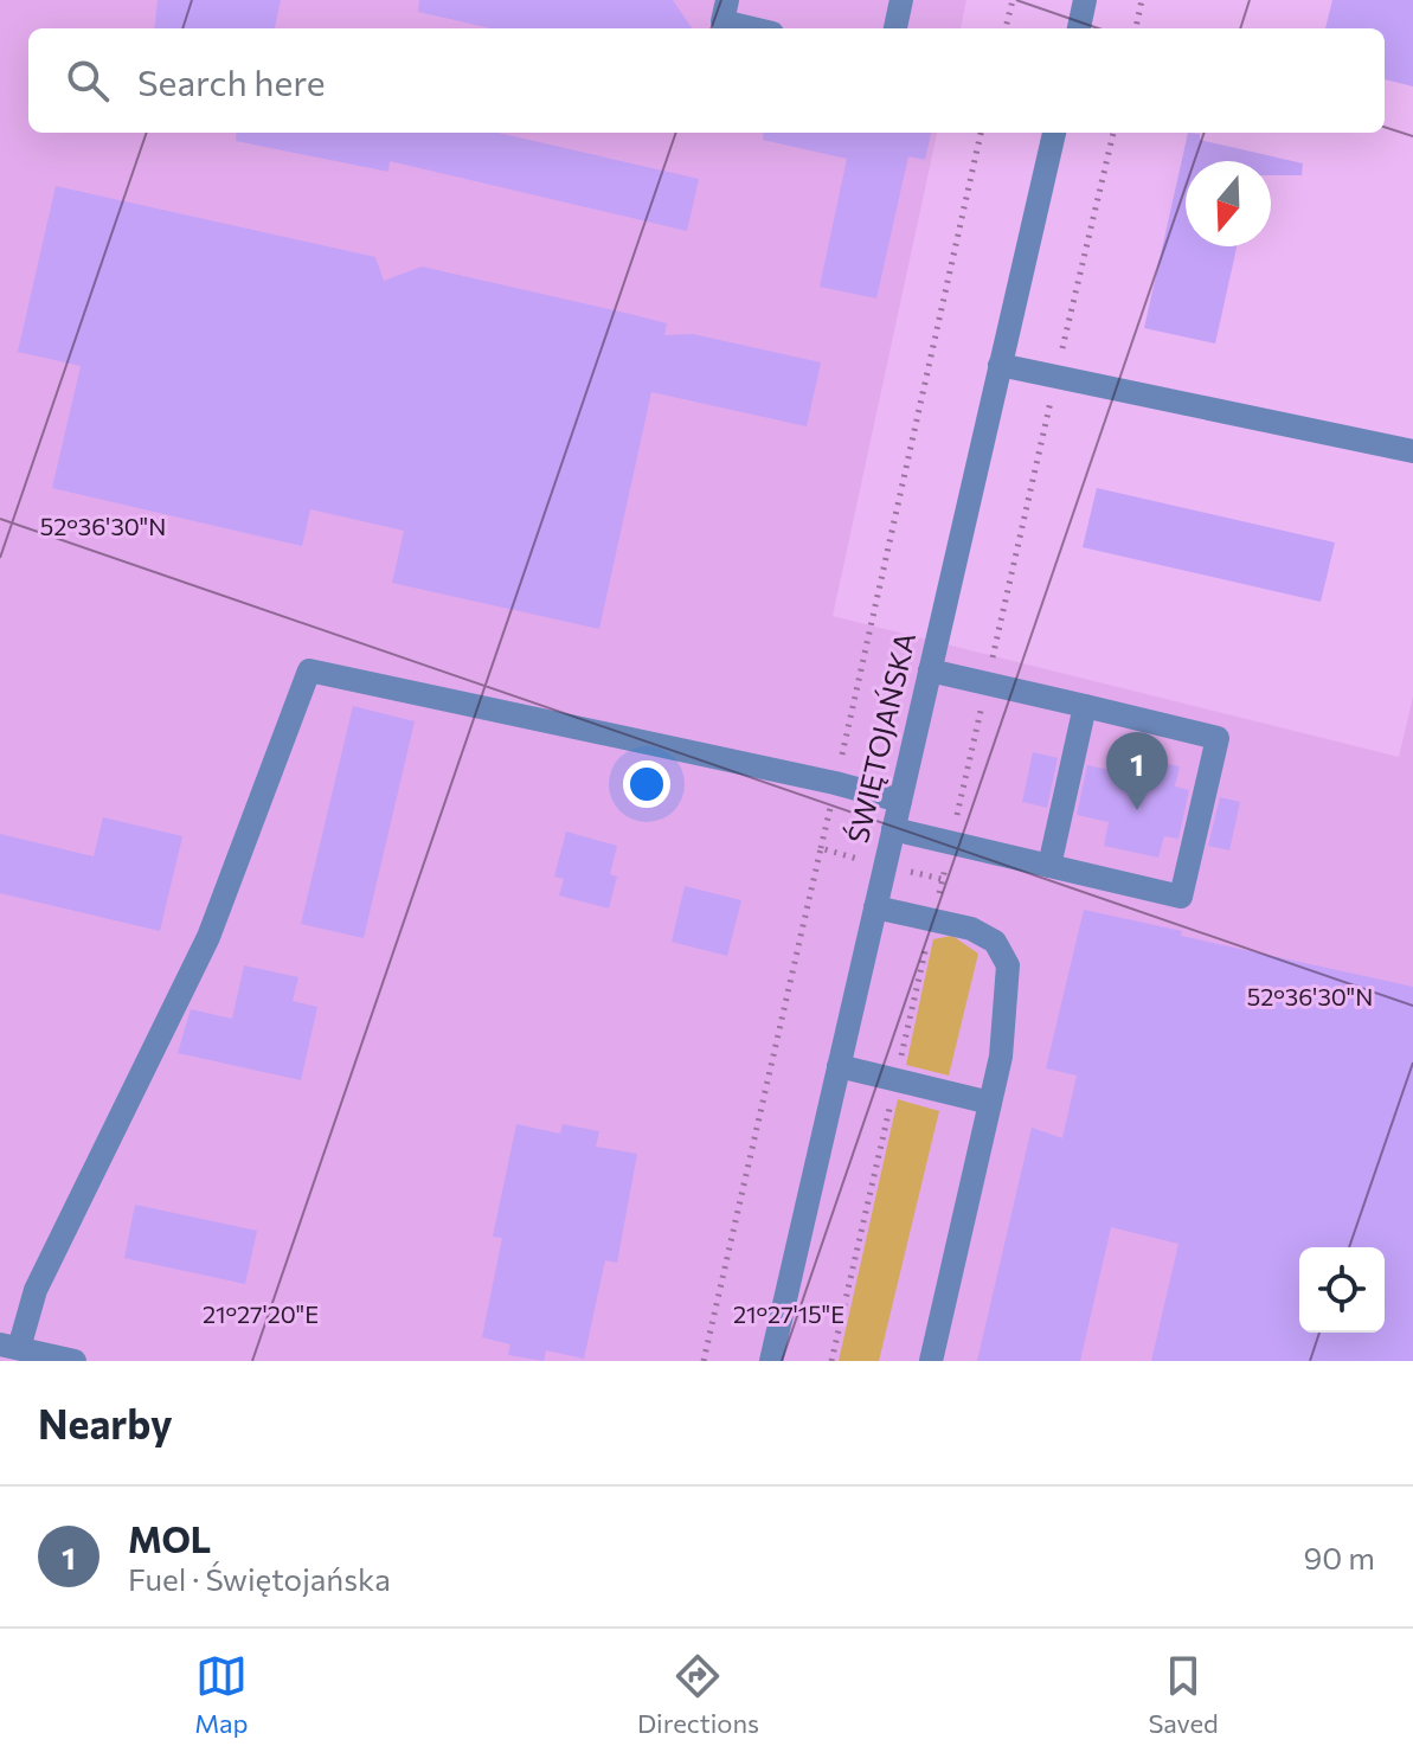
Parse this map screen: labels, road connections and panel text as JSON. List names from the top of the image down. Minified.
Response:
{"streets":{"street":["ŚWIĘTOJAŃSKA"]},"north":"bottom","page":{"search":"Search here","pins":"1","heading":"Nearby","list":[{"mark":"1","name":"MOL","note":"Fuel · Świętojańska","value":"90 m"}],"nav":["Map","Directions","Saved"]},"coordinates":["52°36'30\"N","21°27'20\"E","21°27'15\"E"]}
